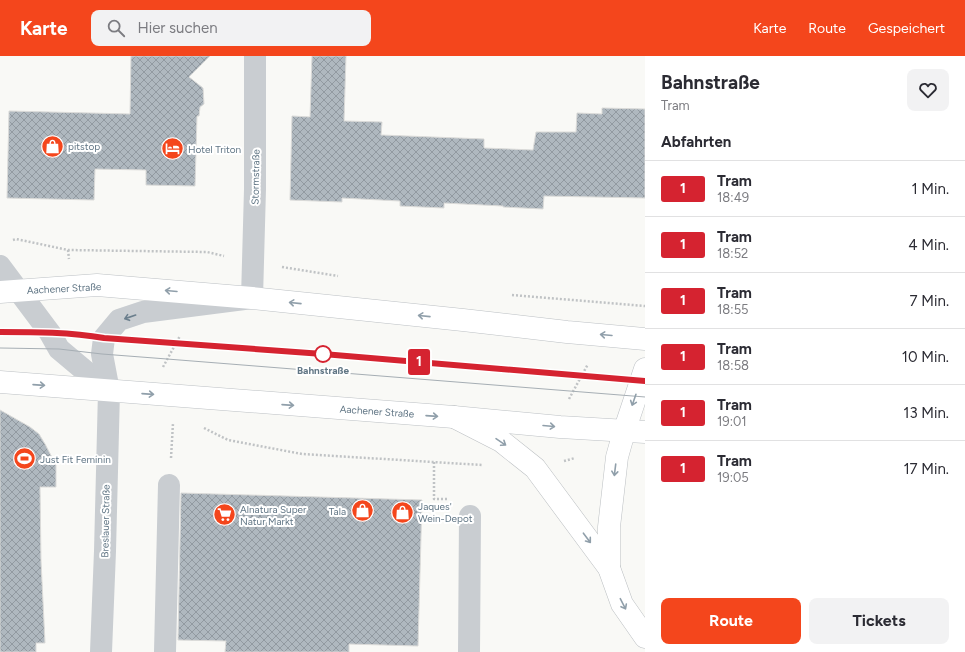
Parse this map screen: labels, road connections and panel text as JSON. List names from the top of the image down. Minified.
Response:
{"streets":{"main road":["Aachener Straße"],"street":["Stormstraße","Breslauer Straße"]},"crossings":[["Stormstraße","Aachener Straße"],["Aachener Straße","Breslauer Straße"]],"places":{"shop":["pitstop","Tala","Jaques' Wein-Depot"],"hotel":["Hotel Triton"],"other":["Bahnstraße"],"sports":["Just Fit Feminin"],"supermarket":["Alnatura Super Natur Markt"]},"lines":["tram line 1"],"page":{"header":"Karte","search":"Hier suchen","nav":["Karte","Route","Gespeichert"],"on_map":"1","heading":[["Bahnstraße","Tram"],"Abfahrten"],"list":[{"mark":"1","name":"Tram","note":"18:49","value":"1 Min."},{"mark":"1","name":"Tram","note":"18:52","value":"4 Min."},{"mark":"1","name":"Tram","note":"18:55","value":"7 Min."},{"mark":"1","name":"Tram","note":"18:58","value":"10 Min."},{"mark":"1","name":"Tram","note":"19:01","value":"13 Min."},{"mark":"1","name":"Tram","note":"19:05","value":"17 Min."}],"buttons":["Route","Tickets"]}}
